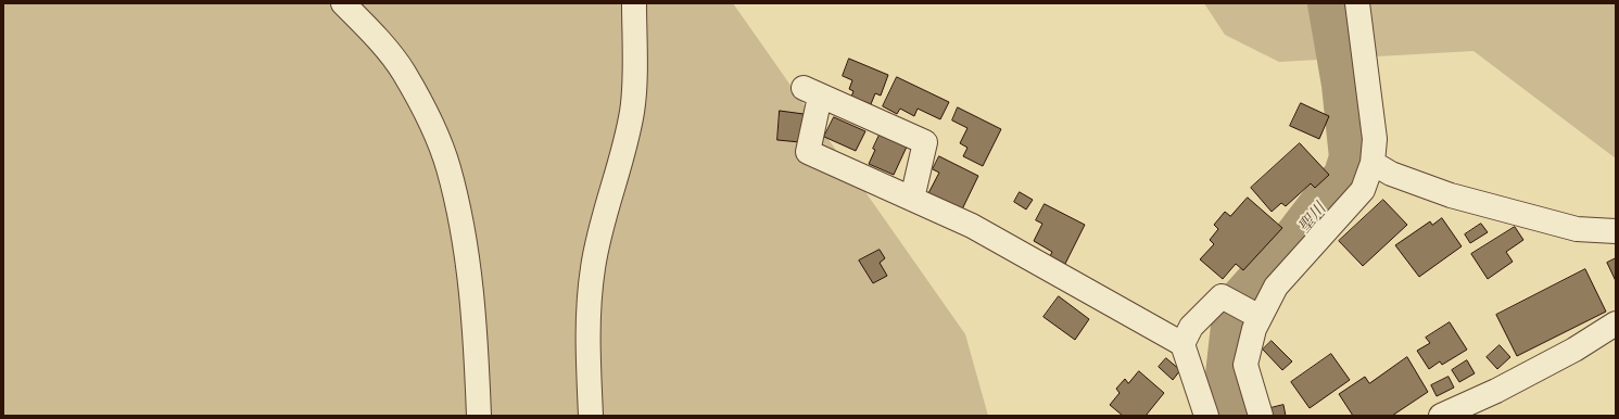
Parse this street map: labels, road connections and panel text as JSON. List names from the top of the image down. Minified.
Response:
{"water":["聖川"]}
